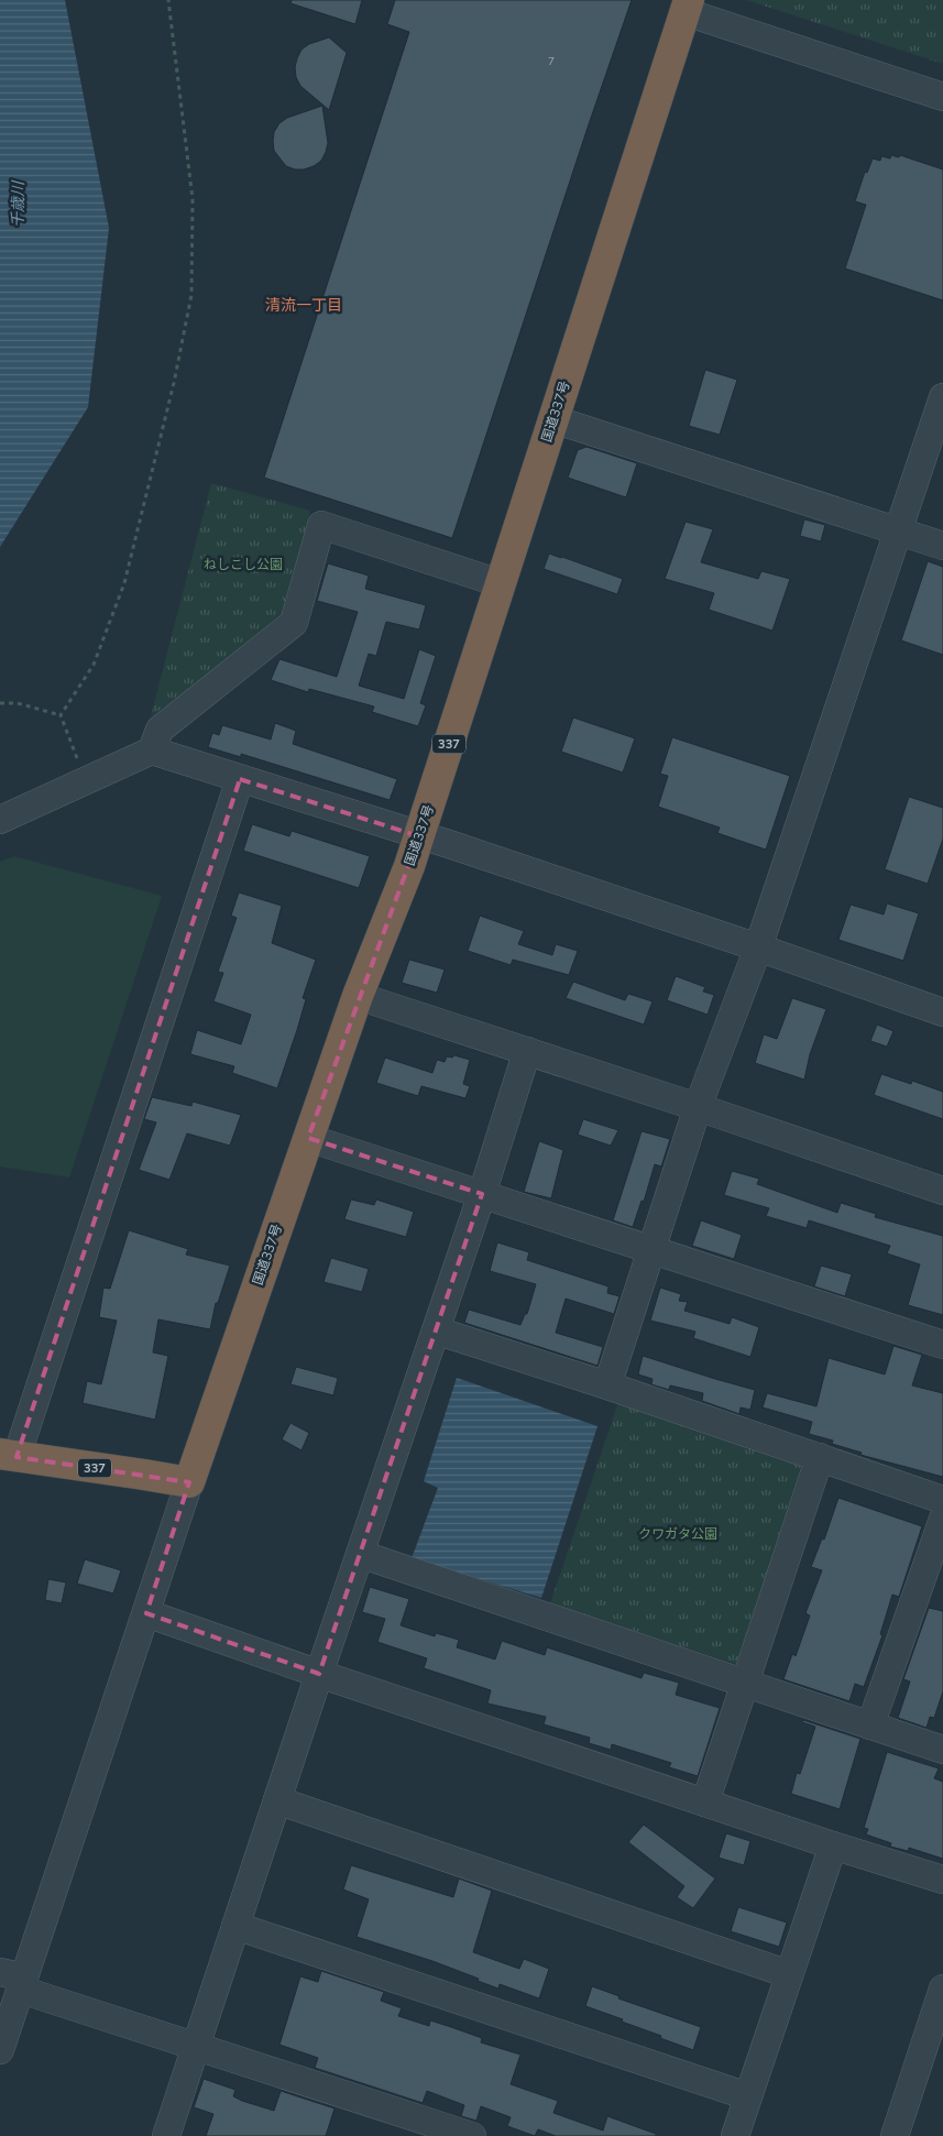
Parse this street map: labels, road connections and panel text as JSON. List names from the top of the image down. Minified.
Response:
{"streets":{"highway":["国道337号","337"]},"crossings":[["国道337号","337"]],"districts":["清流一丁目"],"water":["千歳川"],"parks":["ねしこし公園","クワガタ公園"],"house_numbers":["7"]}
